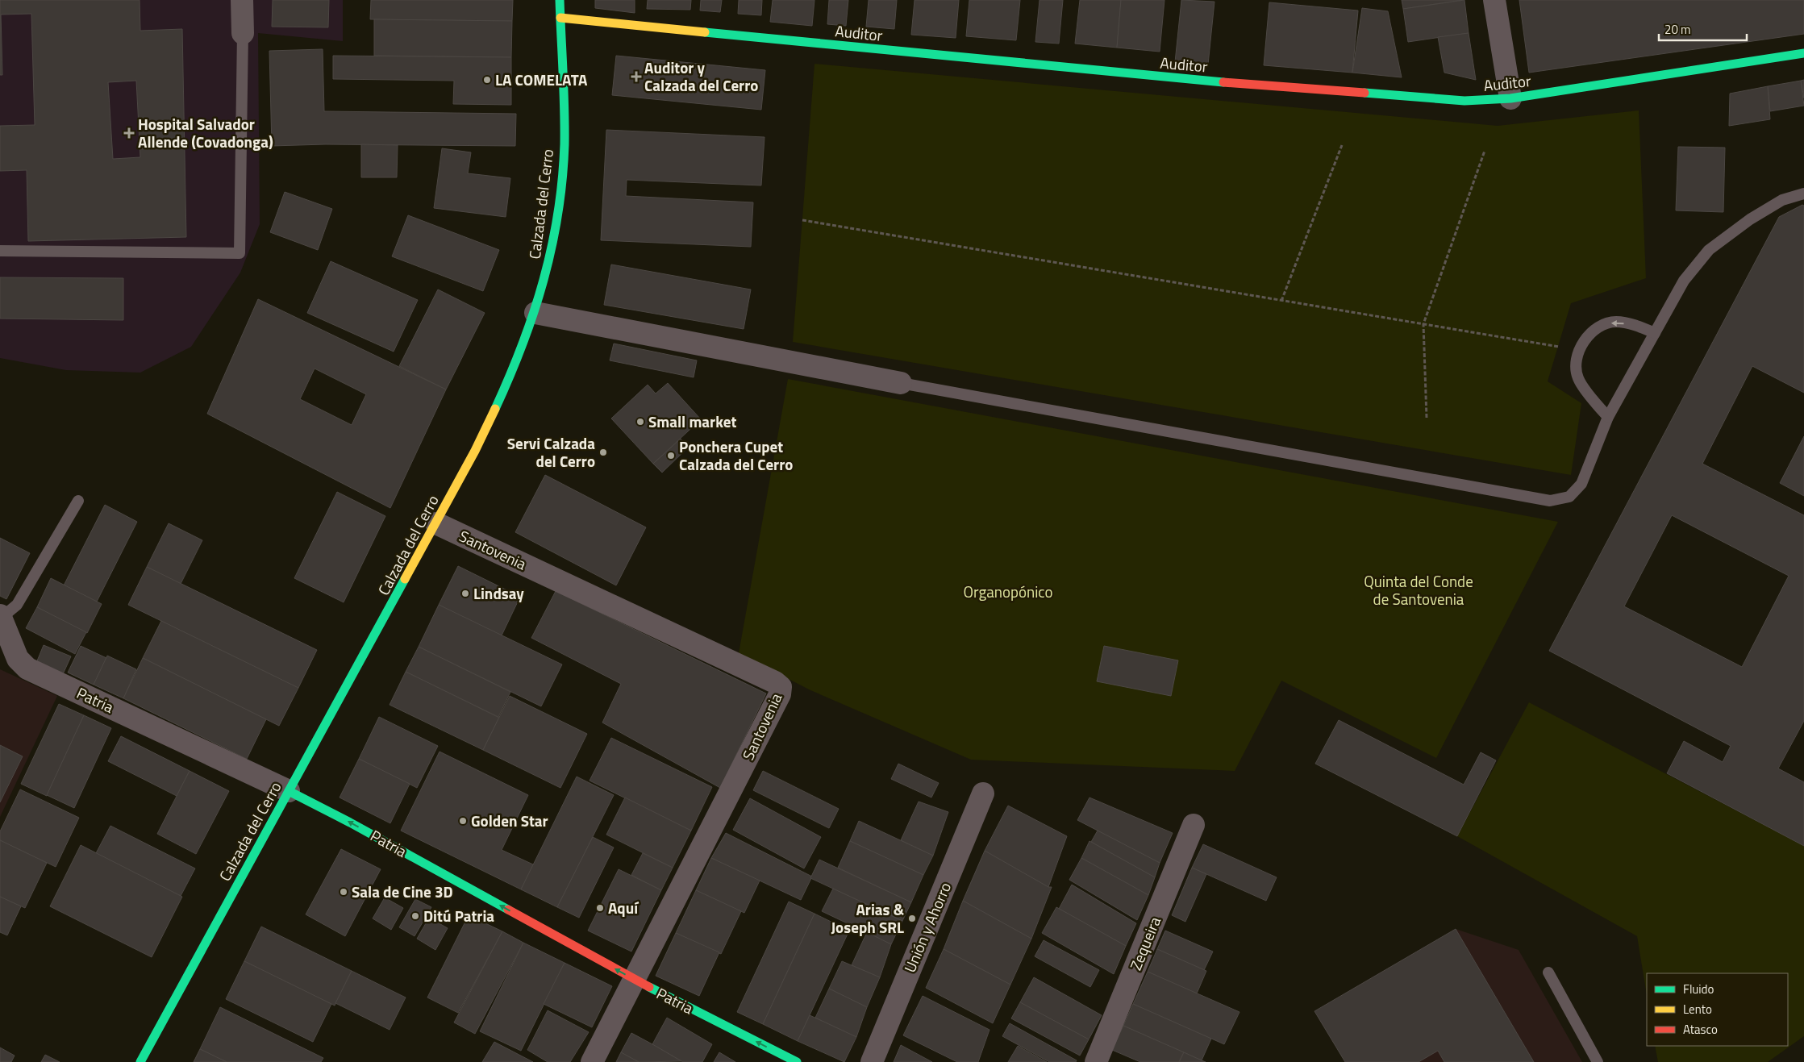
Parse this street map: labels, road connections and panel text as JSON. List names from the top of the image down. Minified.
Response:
{"streets":{"street":["Auditor","Calzada del Cerro","Santovenia","Patria","Unión y Ahorro","Zequeira"]},"crossings":[["Auditor","Calzada del Cerro"],["Calzada del Cerro","Santovenia"],["Calzada del Cerro","Patria"],["Santovenia","Patria"]],"one_way":["Patria"],"parks":["Quinta del Conde de Santovenia","Organopónico"],"places":{"health":["Auditor y Calzada del Cerro","Hospital Salvador Allende (Covadonga)"],"other":["LA COMELATA","Small market","Servi Calzada del Cerro","Ponchera Cupet Calzada del Cerro","Lindsay","Golden Star","Sala de Cine 3D","Aquí","Ditú Patria","Arias & Joseph SRL"]},"legend":["Fluido","Lento","Atasco"],"scale_bar":"20 m"}
